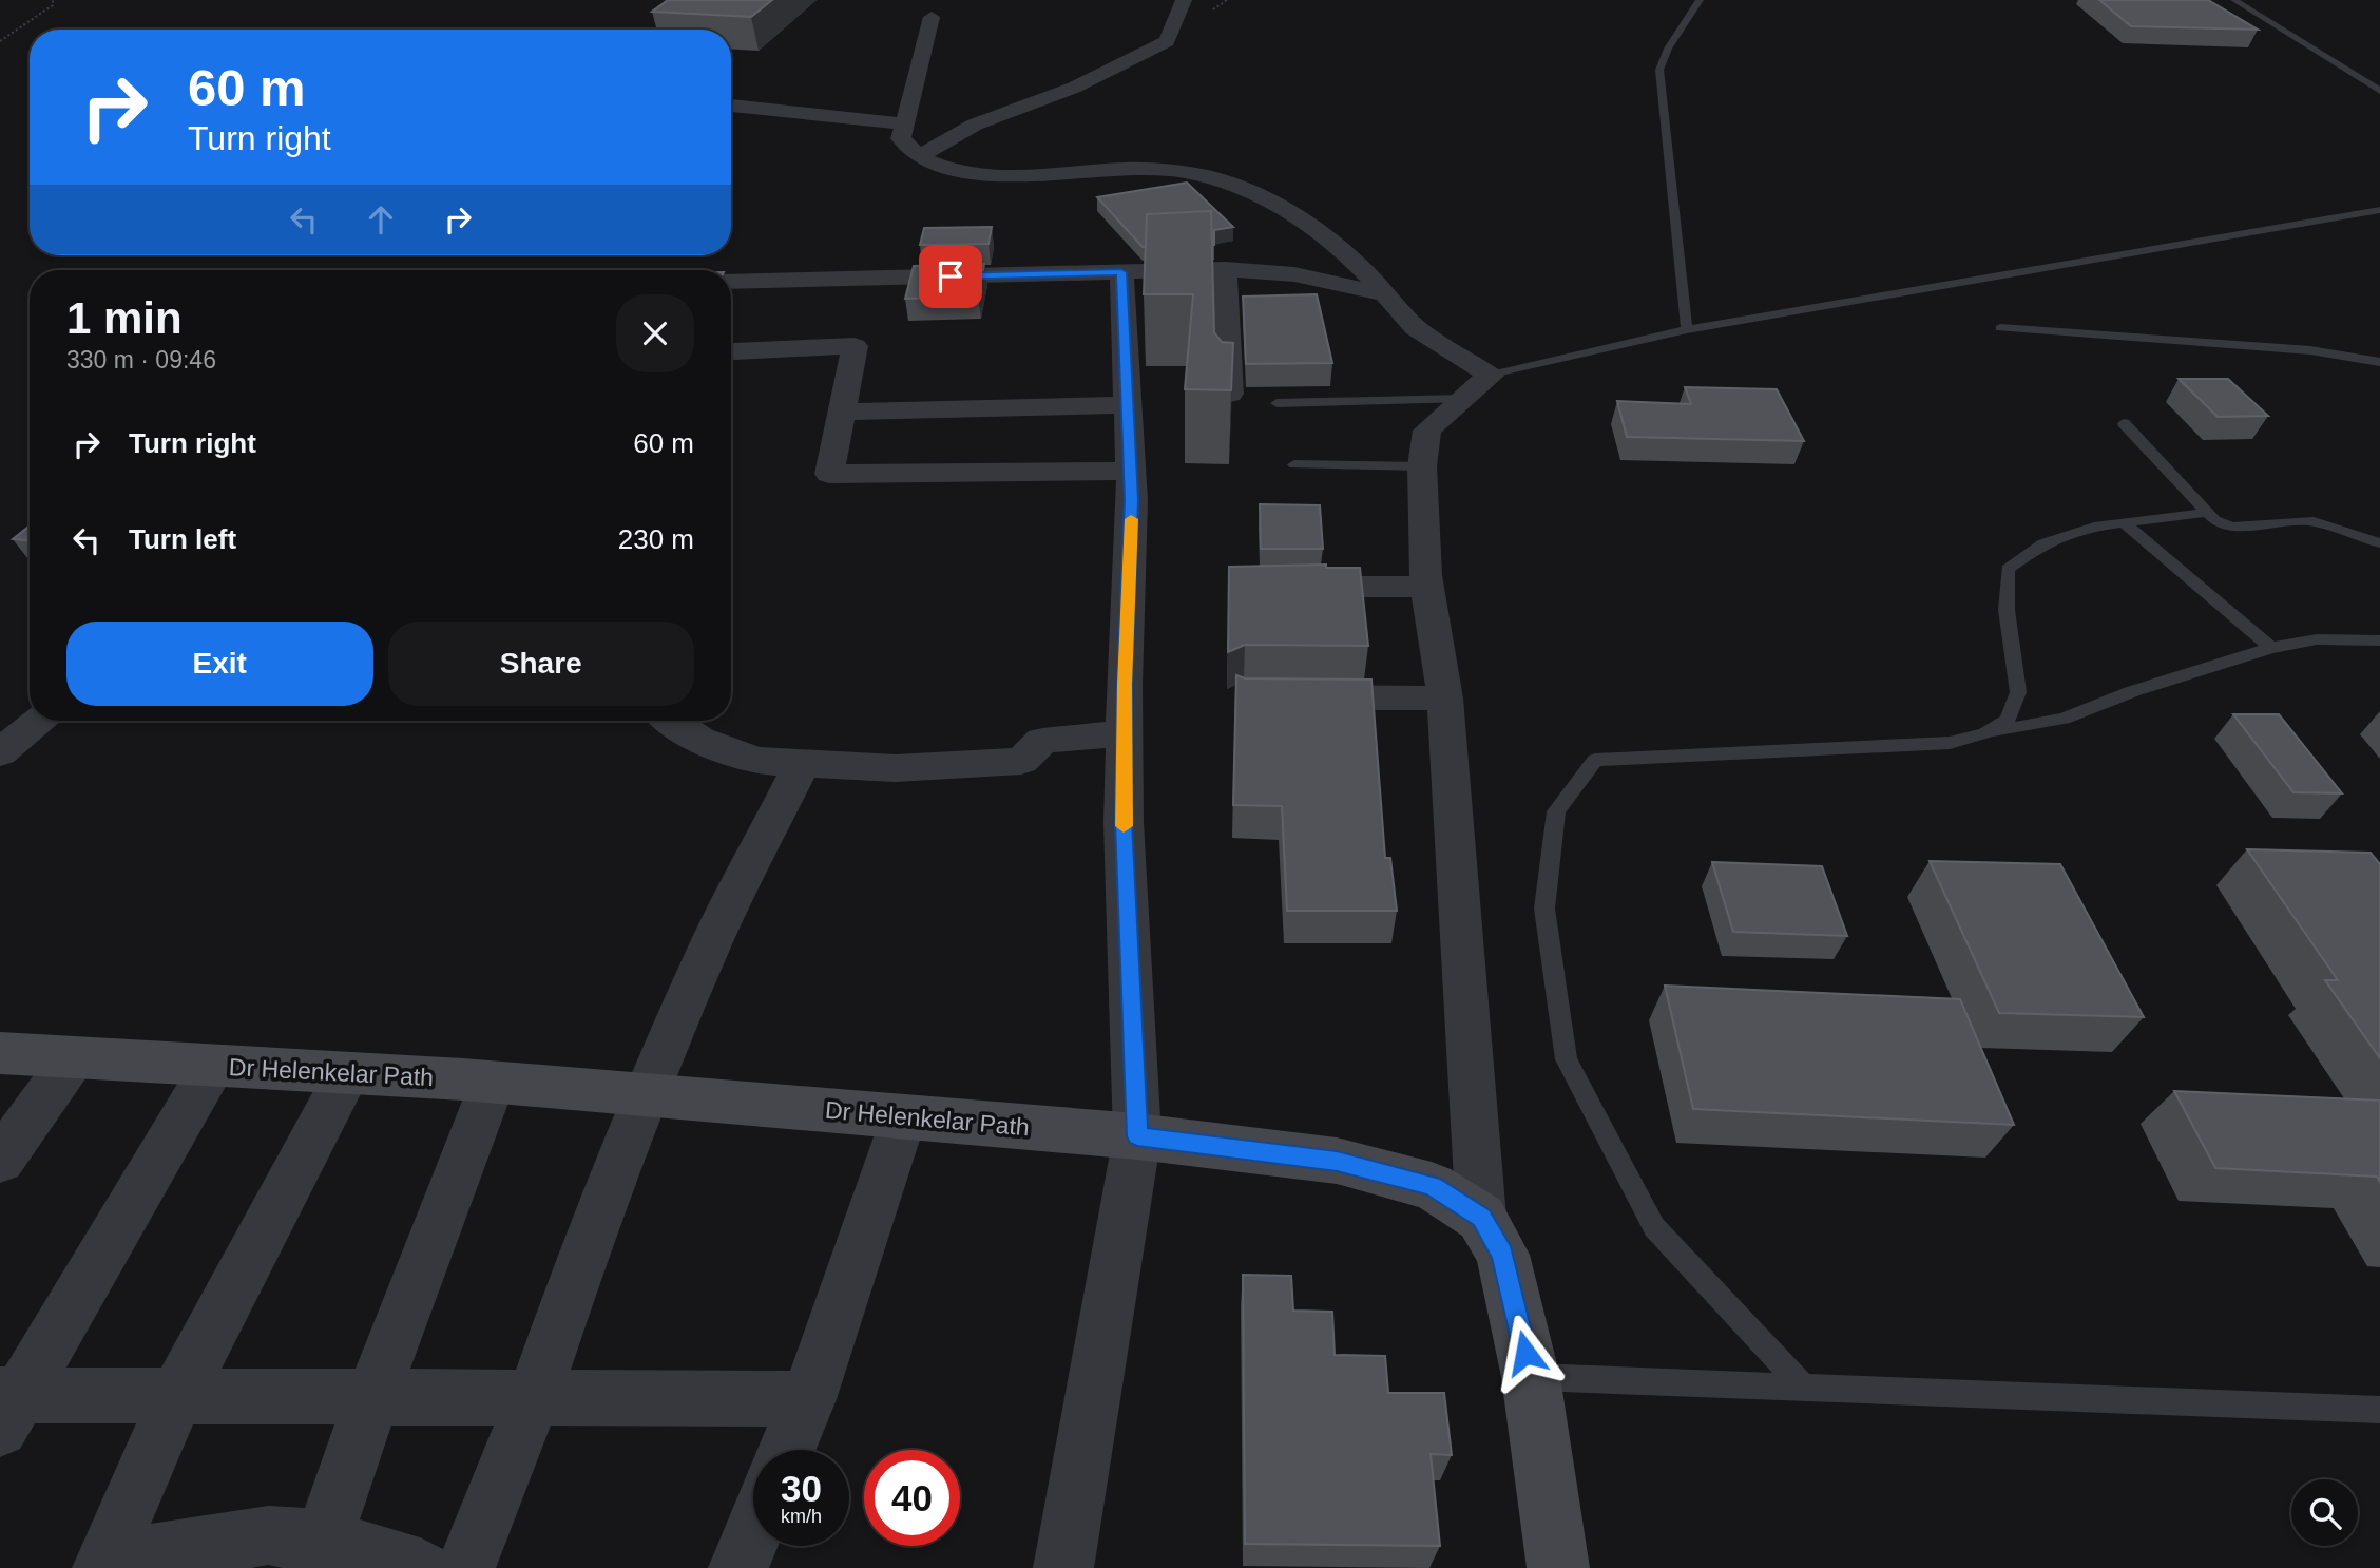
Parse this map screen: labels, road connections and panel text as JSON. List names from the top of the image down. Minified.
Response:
{"streets":{"street":["Dr Helenkelar Path"]},"page":{"turn":["60 m","Turn right"],"heading":["1 min","330 m · 09:46"],"list":[{"name":"Turn right","value":"60 m"},{"name":"Turn left","value":"230 m"}],"buttons":["Exit","Share"],"speed":"30 km/h","limit":"40"}}
